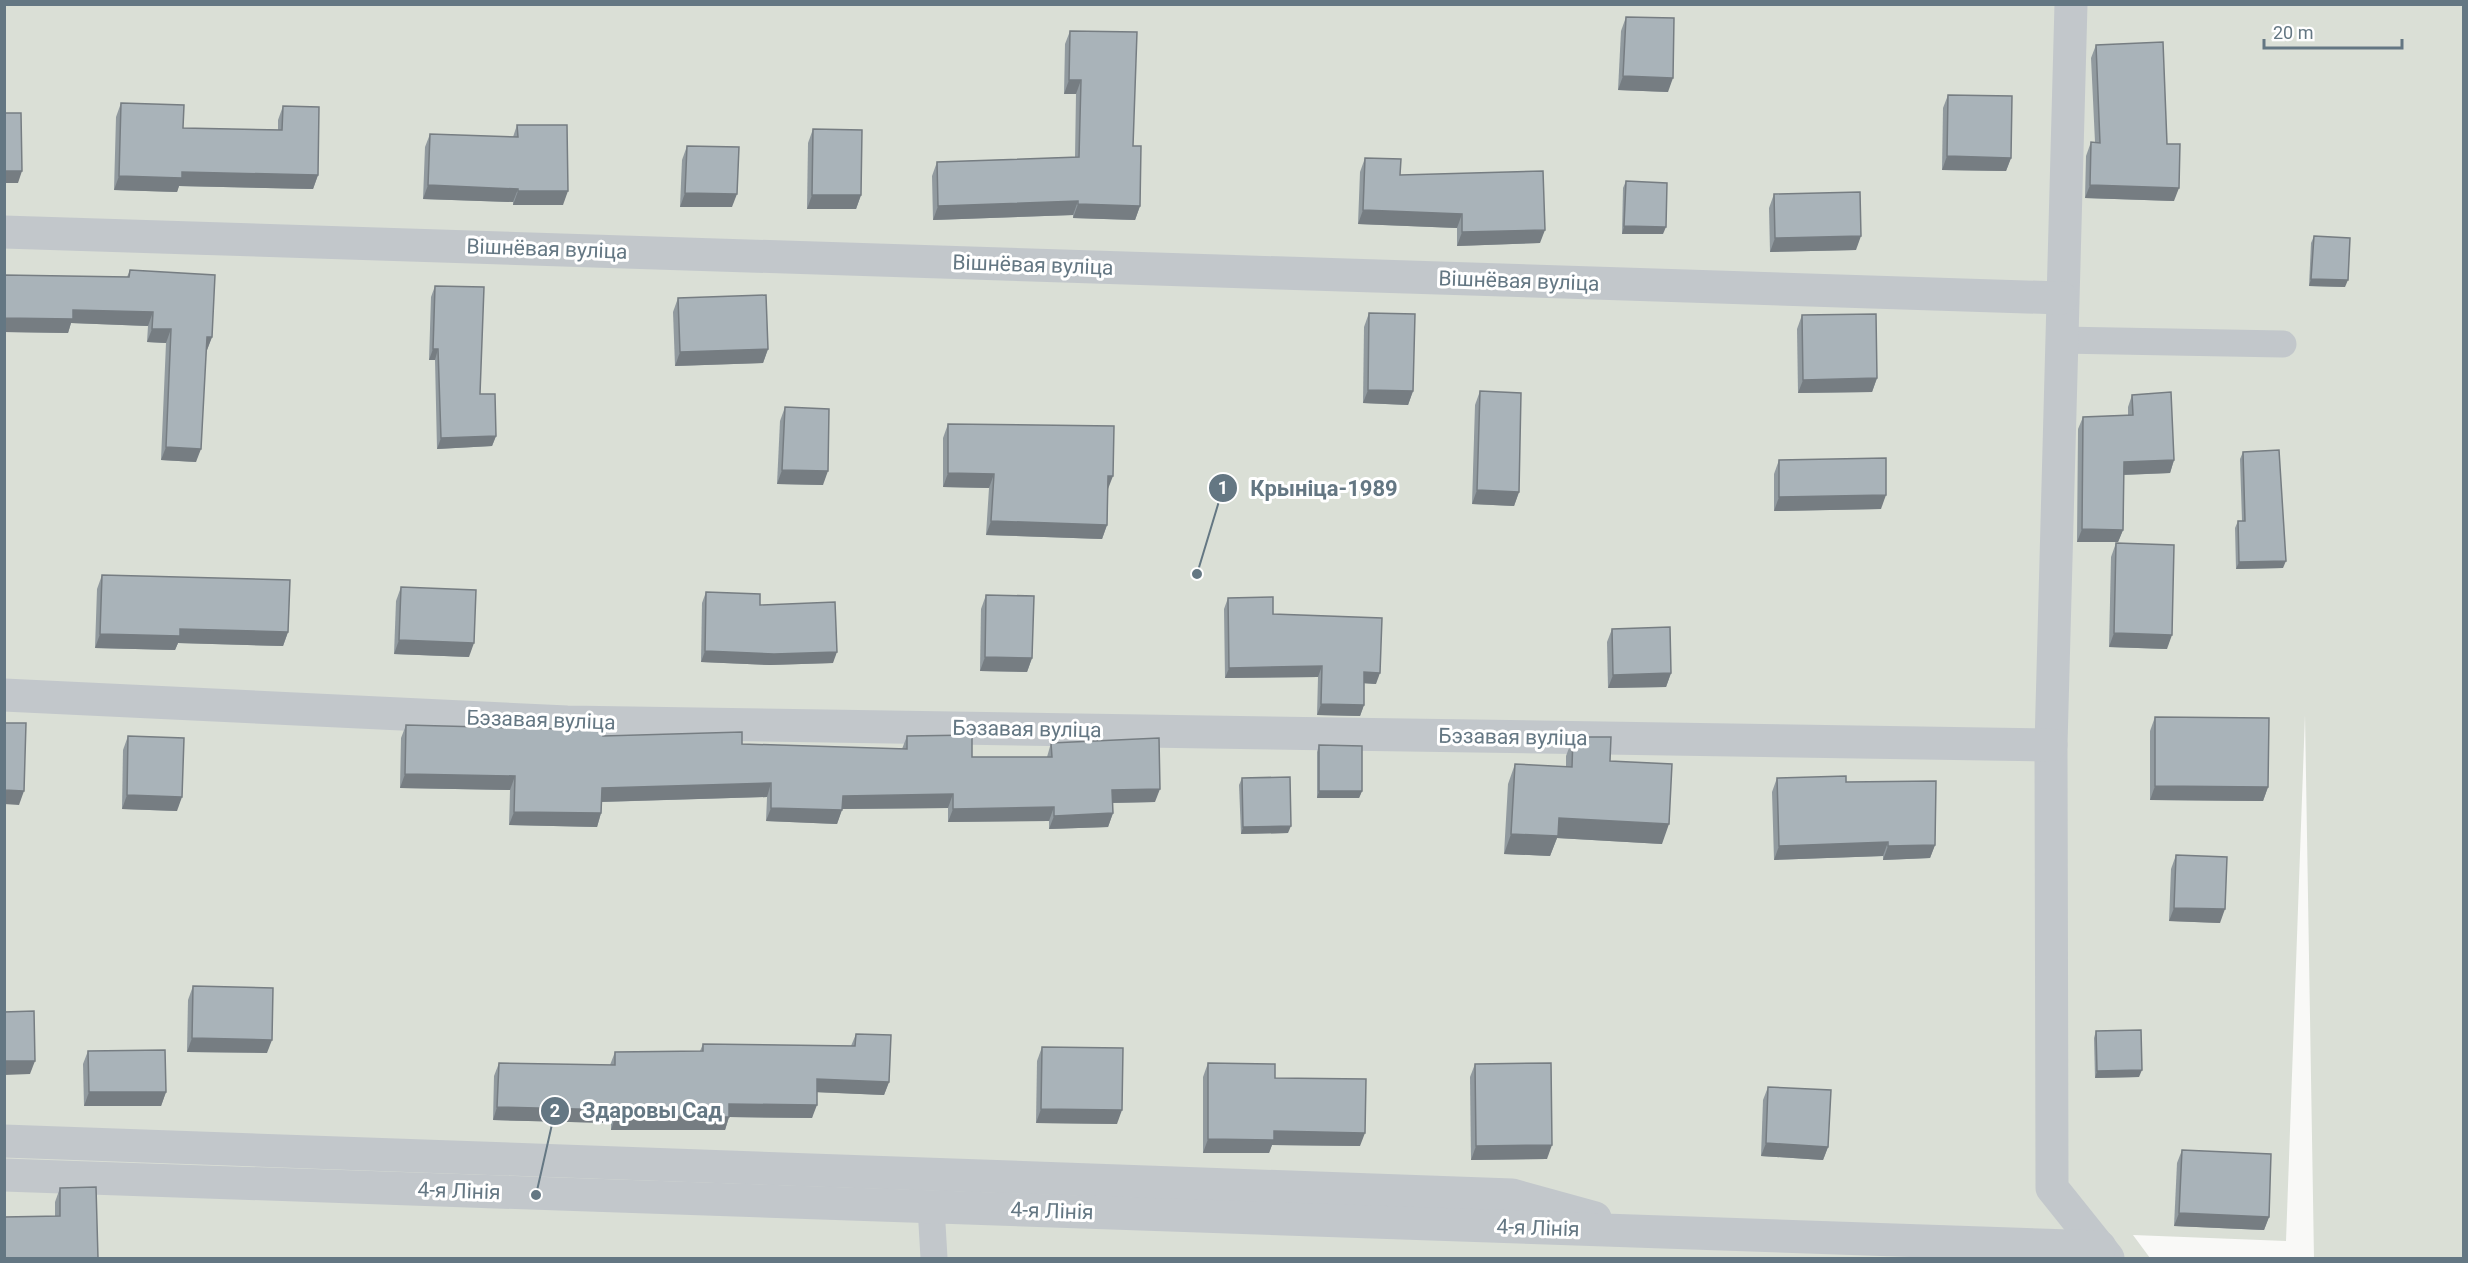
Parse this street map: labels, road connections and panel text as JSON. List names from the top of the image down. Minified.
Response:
{"streets":{"street":["Вішнёвая вуліца","Бэзавая вуліца","4-я Лінія"]},"places":["Крыніца-1989","Здаровы Сад"],"scale_bar":"20 m"}
